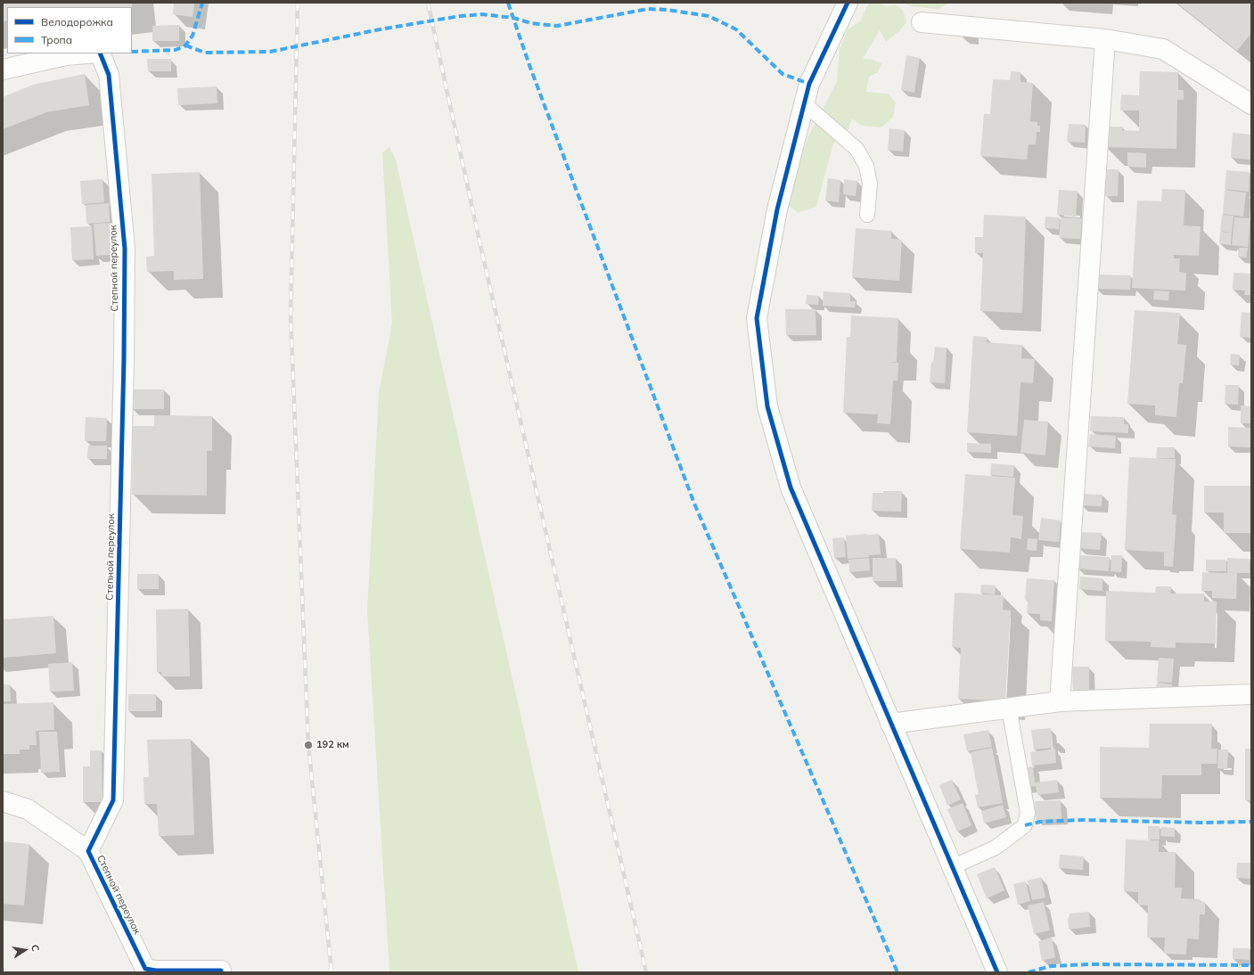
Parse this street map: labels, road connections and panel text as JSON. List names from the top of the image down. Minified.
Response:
{"streets":{"street":["Степной переулок"]},"places":["192 км"],"legend":["Велодорожка","Тропа"],"north":"right"}
